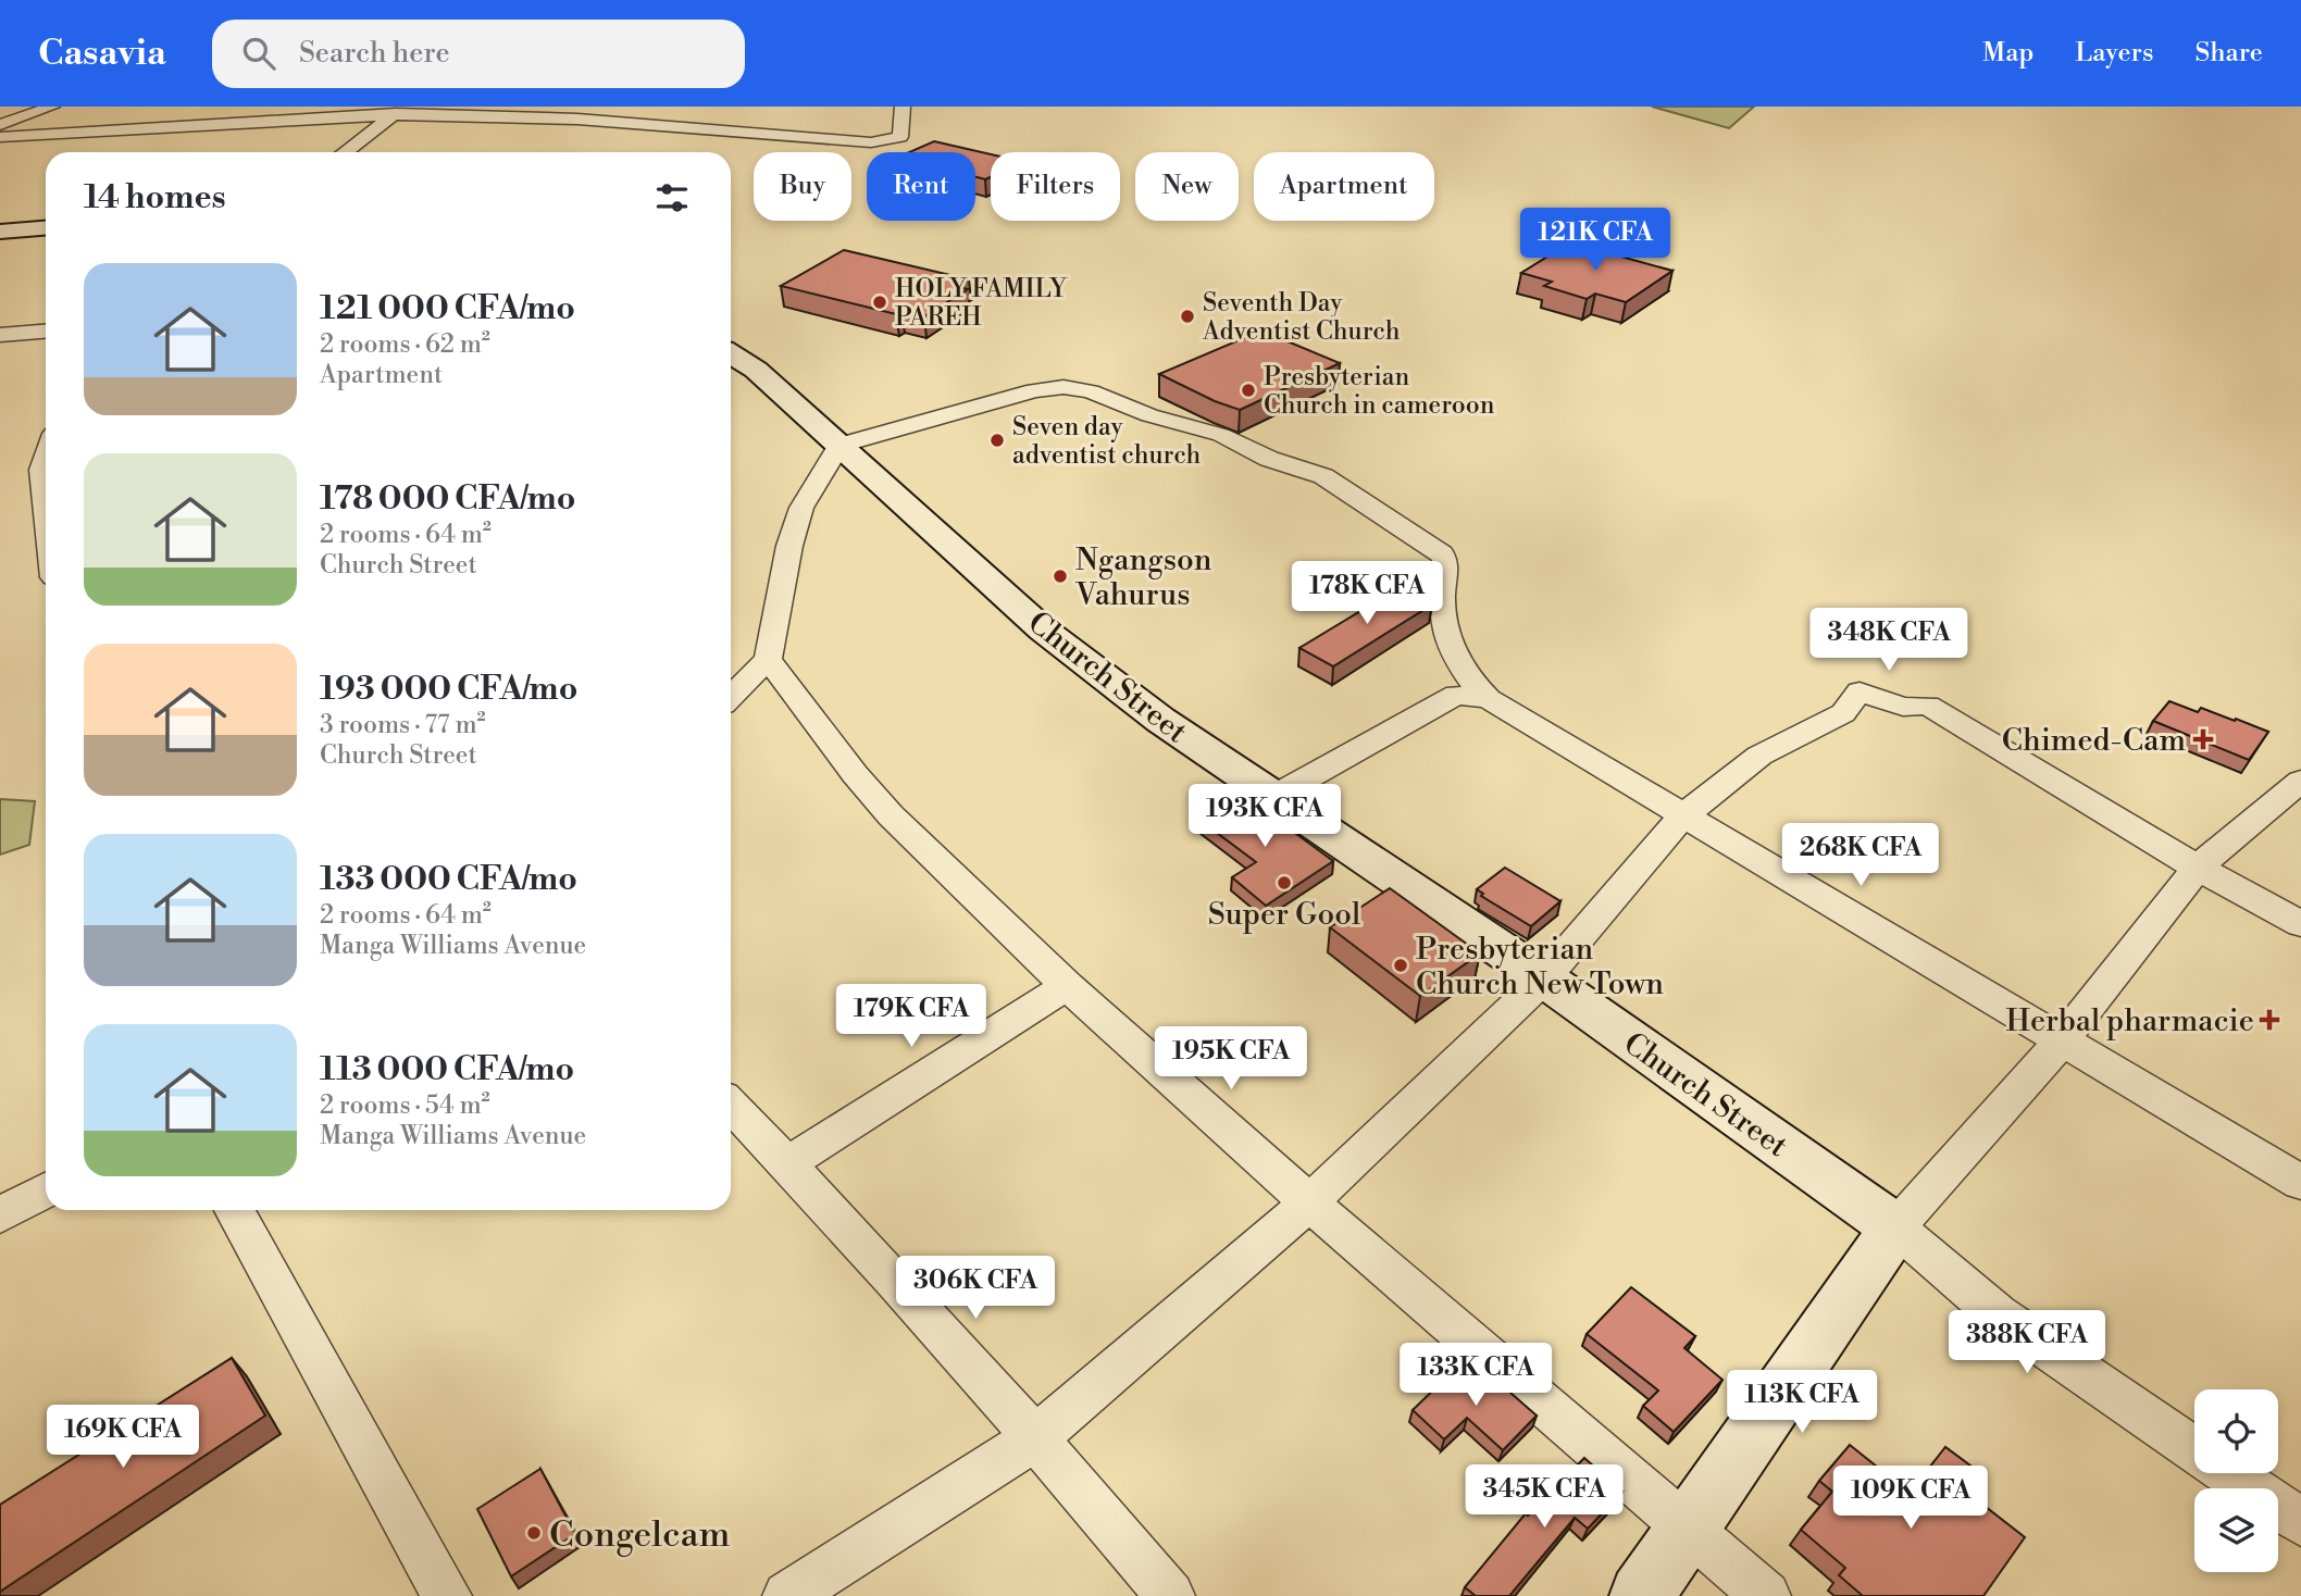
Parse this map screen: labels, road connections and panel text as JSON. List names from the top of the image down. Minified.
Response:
{"streets":{"main road":["Church Street"]},"places":{"other":["HOLY FAMILY PAREH","Seventh Day Adventist Church","Presbyterian Church in cameroon","Seven day adventist church","Ngangson Vahurus","Super Gool","Presbyterian Church New Town","Congelcam"],"health":["Chimed-Cam","Herbal pharmacie"]},"page":{"header":"Casavia","search":"Search here","nav":["Map","Layers","Share"],"chip":["Buy","Rent","Filters","New","Apartment"],"heading":"14 homes","price":["121K CFA","178K CFA","348K CFA","193K CFA","268K CFA","179K CFA","195K CFA","306K CFA","388K CFA","133K CFA","113K CFA","169K CFA","345K CFA","109K CFA"],"list":[{"name":"121 000 CFA/mo","note":"2 rooms · 62 m² · Apartment"},{"name":"178 000 CFA/mo","note":"2 rooms · 64 m² · Church Street"},{"name":"193 000 CFA/mo","note":"3 rooms · 77 m² · Church Street"},{"name":"133 000 CFA/mo","note":"2 rooms · 64 m² · Manga Williams Avenue"},{"name":"113 000 CFA/mo","note":"2 rooms · 54 m² · Manga Williams Avenue"}]}}
